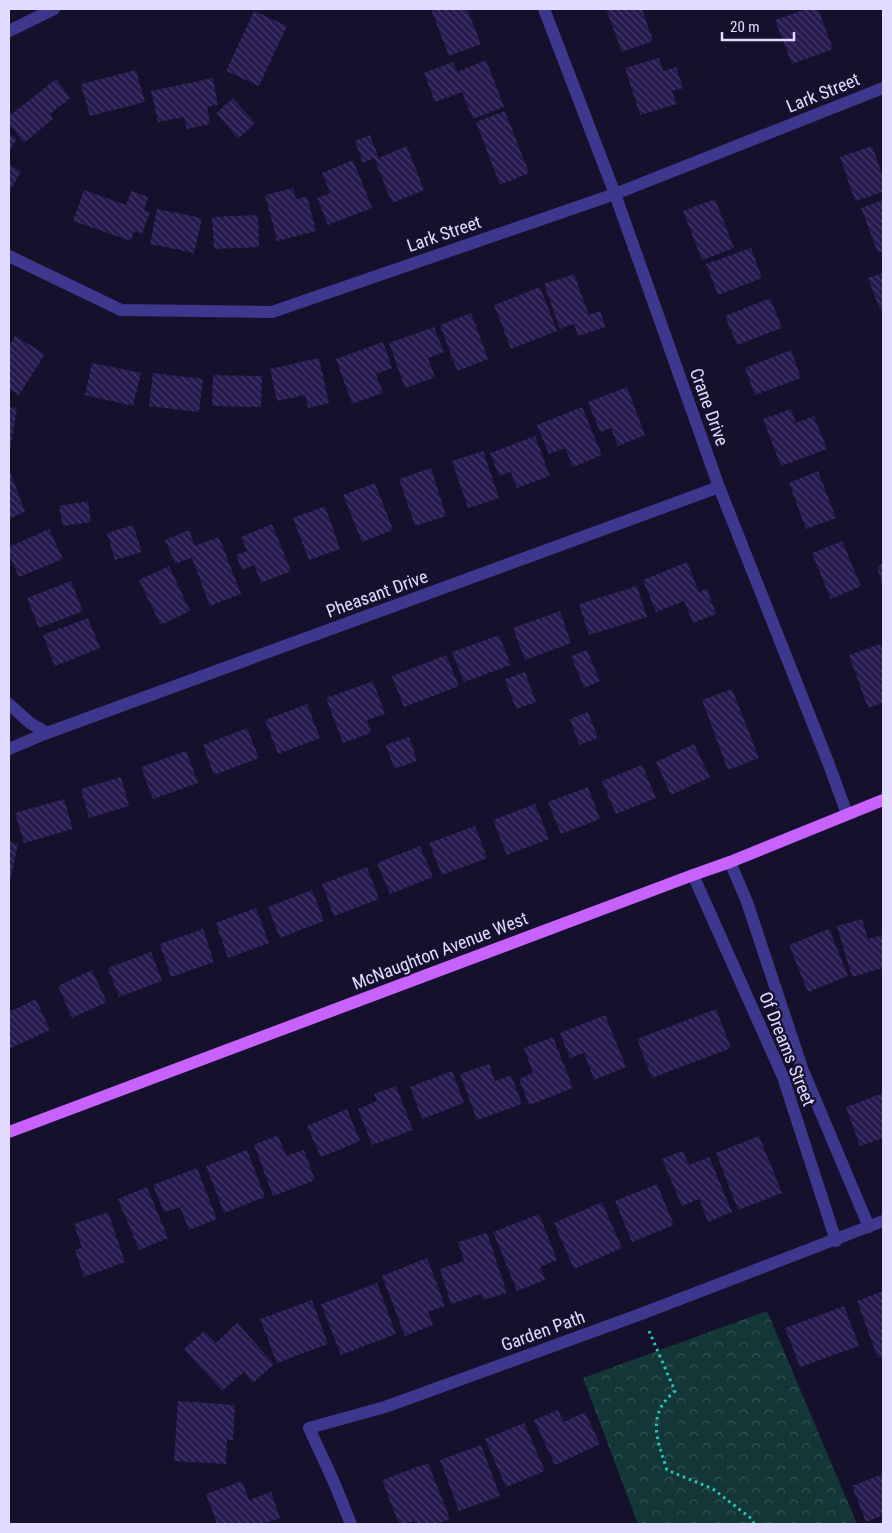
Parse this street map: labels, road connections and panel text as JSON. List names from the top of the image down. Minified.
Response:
{"streets":{"main road":["McNaughton Avenue West"],"street":["Lark Street","Crane Drive","Pheasant Drive","Of Dreams Street","Garden Path"]},"crossings":[["Lark Street","Crane Drive"],["Crane Drive","Pheasant Drive"],["Crane Drive","McNaughton Avenue West"],["McNaughton Avenue West","Of Dreams Street"],["Of Dreams Street","Garden Path"]],"scale_bar":"20 m"}
